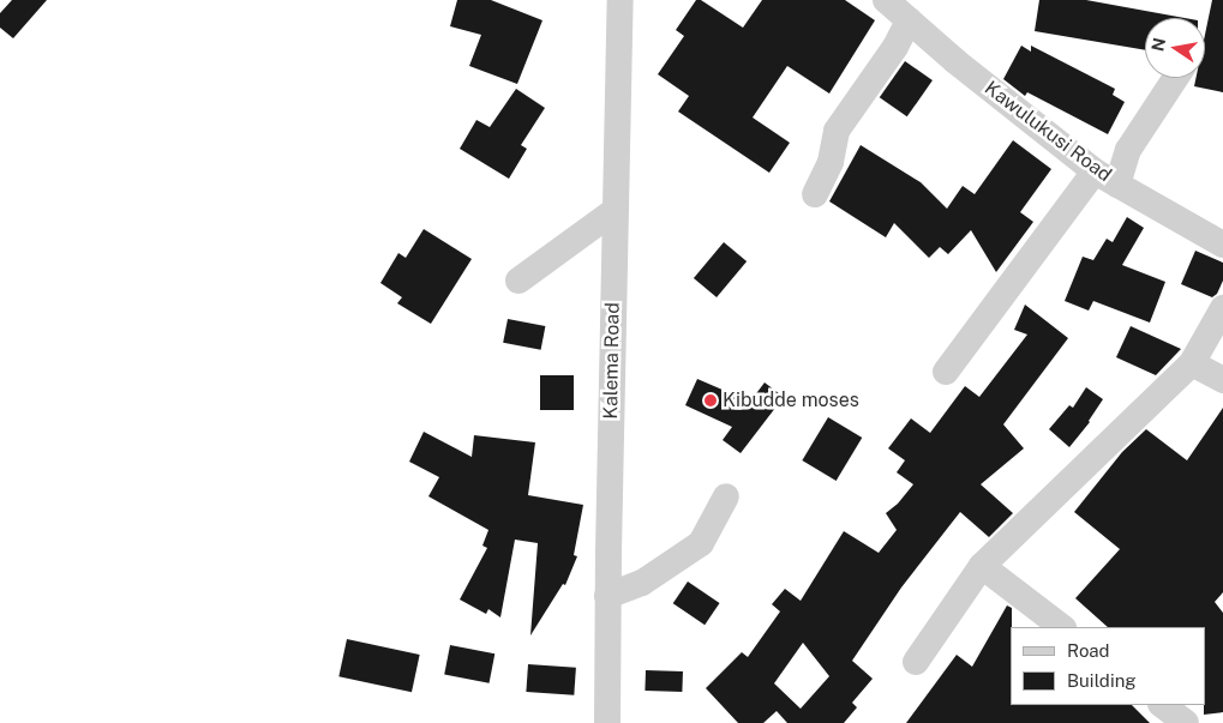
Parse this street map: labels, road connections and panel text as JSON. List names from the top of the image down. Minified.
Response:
{"streets":{"street":["Kawulukusi Road","Kalema Road"]},"places":["Kibudde moses"],"legend":["Road","Building"],"north":"left"}
